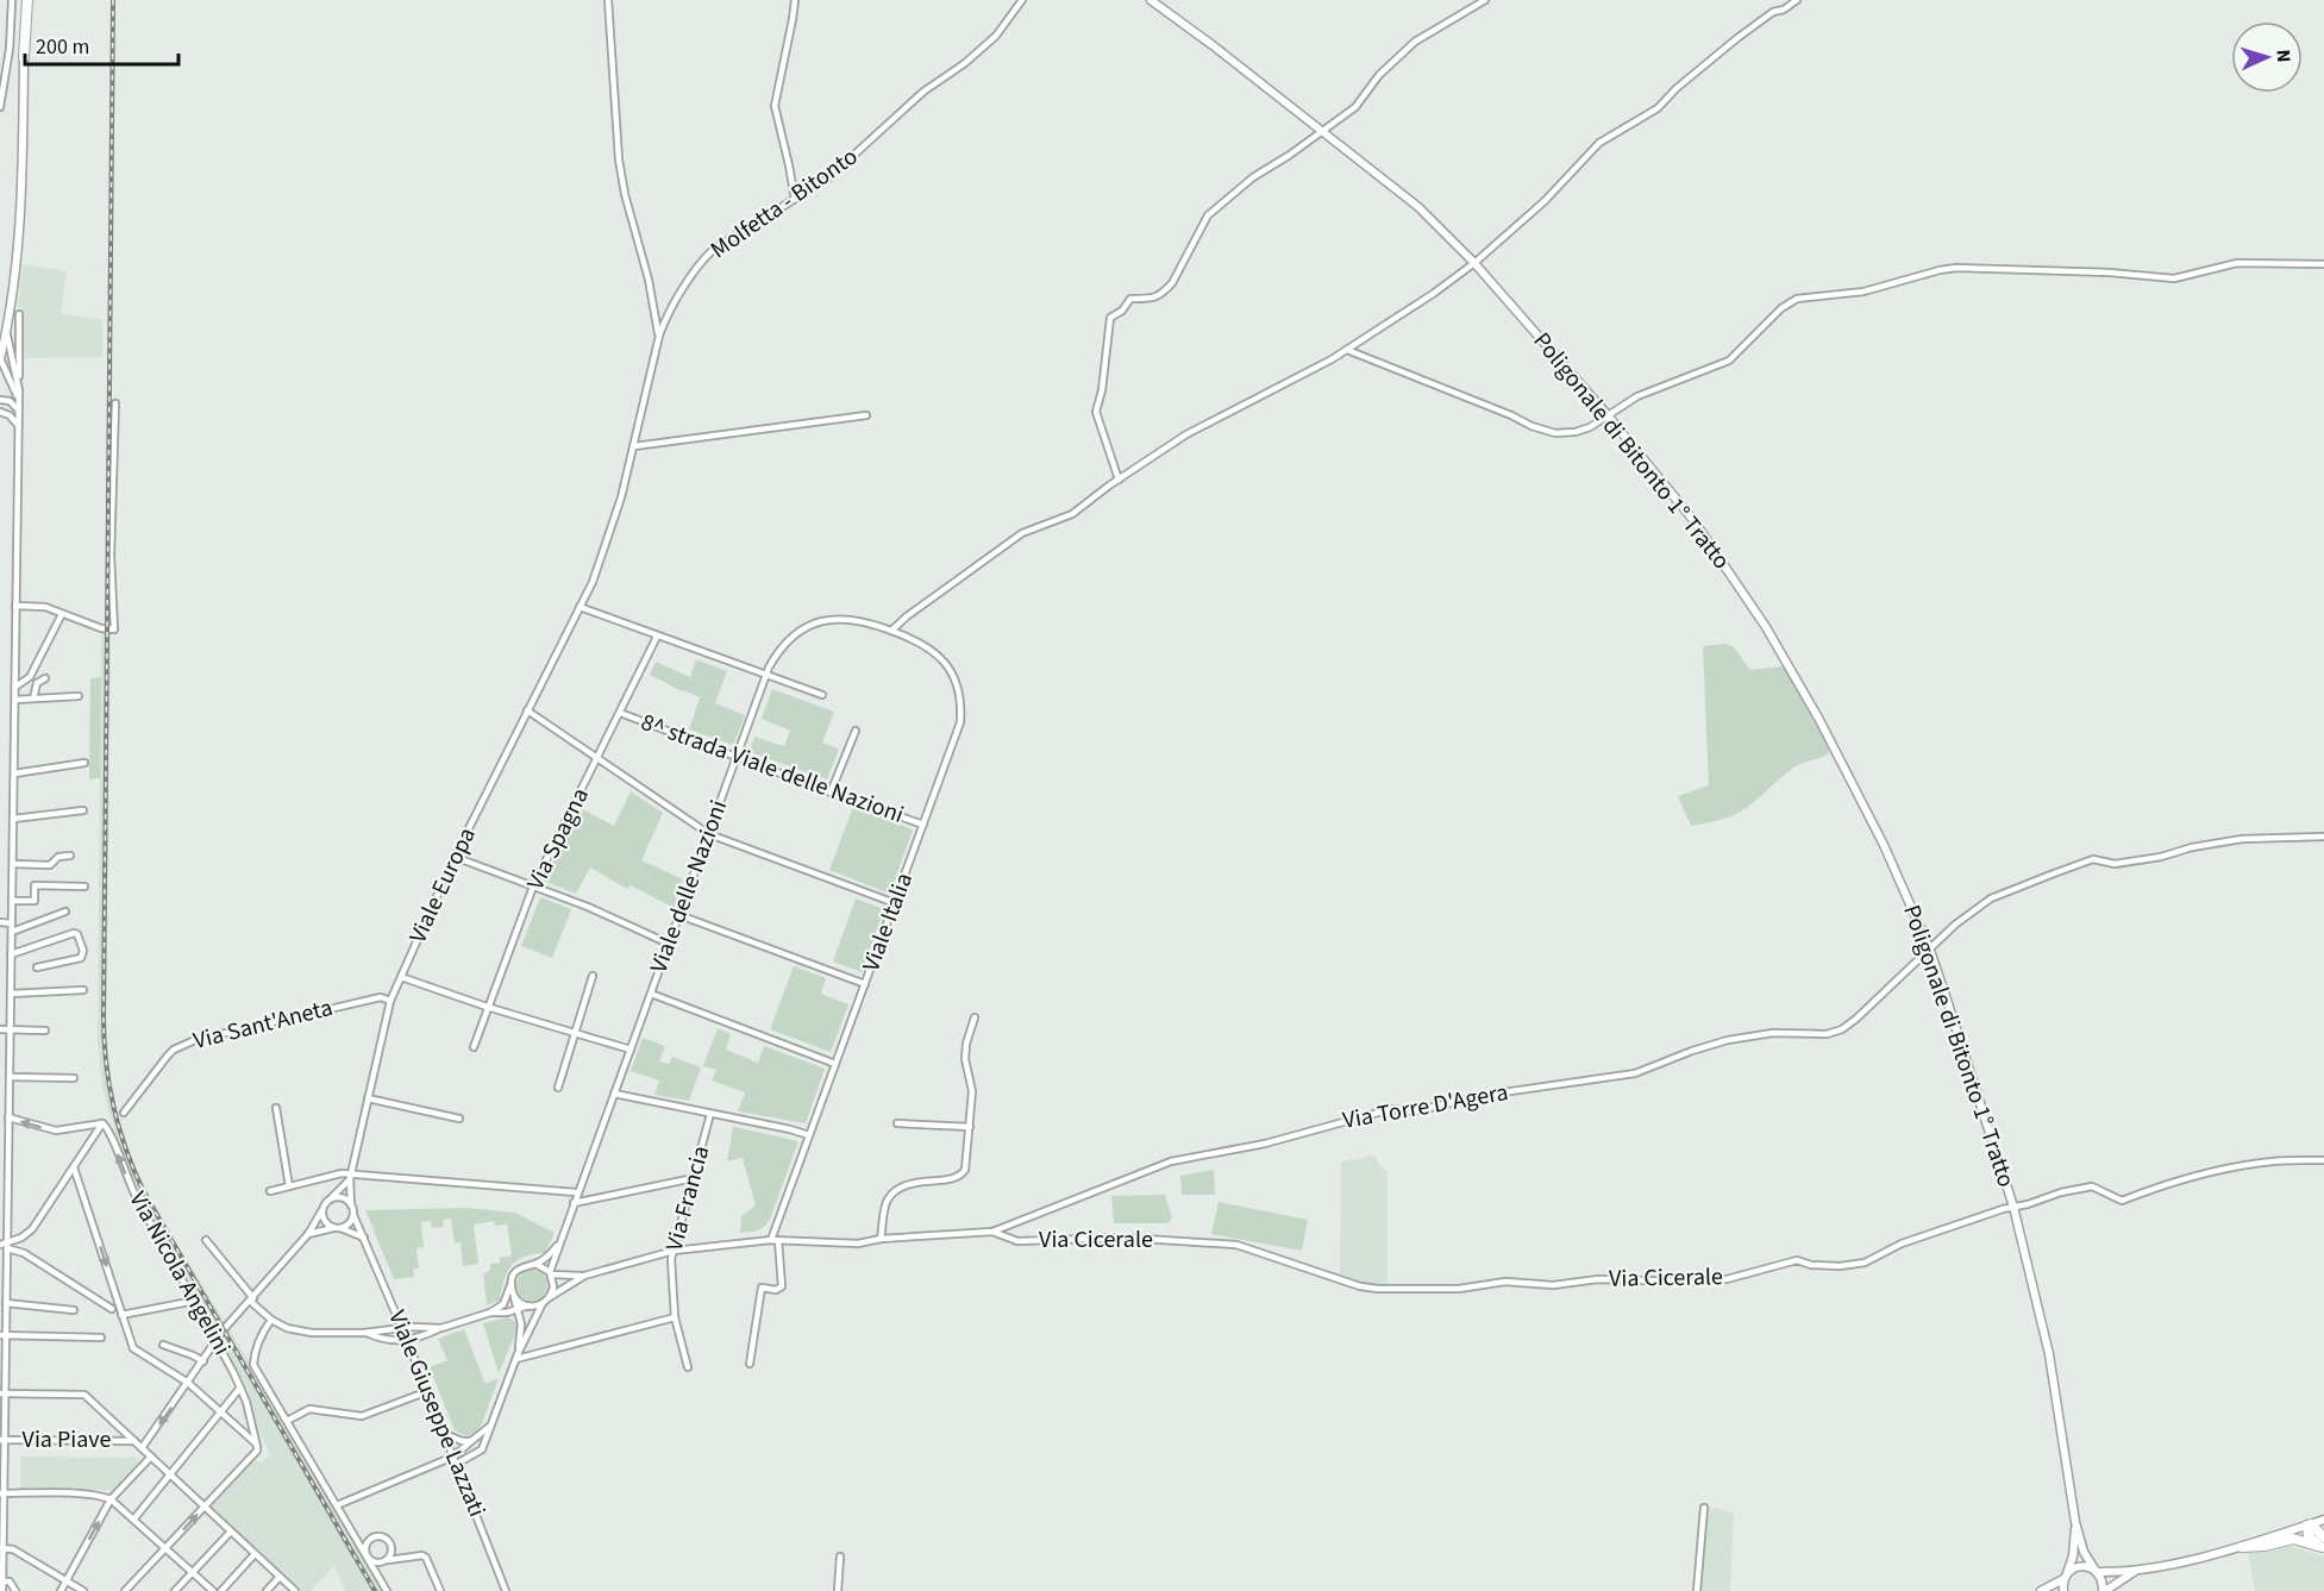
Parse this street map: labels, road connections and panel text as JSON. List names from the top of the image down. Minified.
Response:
{"streets":{"main road":["Poligonale di Bitonto 1° Tratto"],"street":["Molfetta - Bitonto","8^ strada Viale delle Nazioni","Via Spagna","Viale Europa","Viale delle Nazioni","Viale Italia","Via Sant'Aneta","Via Torre D'Agera","Via Francia","Via Cicerale","Via Nicola Angelini","Viale Giuseppe Lazzati","Via Piave"]},"crossings":[["Molfetta - Bitonto","Viale Europa"],["Poligonale di Bitonto 1° Tratto","Via Torre D'Agera"],["Poligonale di Bitonto 1° Tratto","Via Cicerale"],["8^ strada Viale delle Nazioni","Via Spagna"],["8^ strada Viale delle Nazioni","Viale delle Nazioni"],["8^ strada Viale delle Nazioni","Viale Italia"],["Viale Europa","Via Sant'Aneta"],["Viale Europa","Viale Giuseppe Lazzati"],["Viale delle Nazioni","Viale Italia"],["Viale Italia","Via Torre D'Agera"],["Via Torre D'Agera","Via Francia"],["Via Torre D'Agera","Via Cicerale"]],"scale_bar":"200 m","north":"right"}
